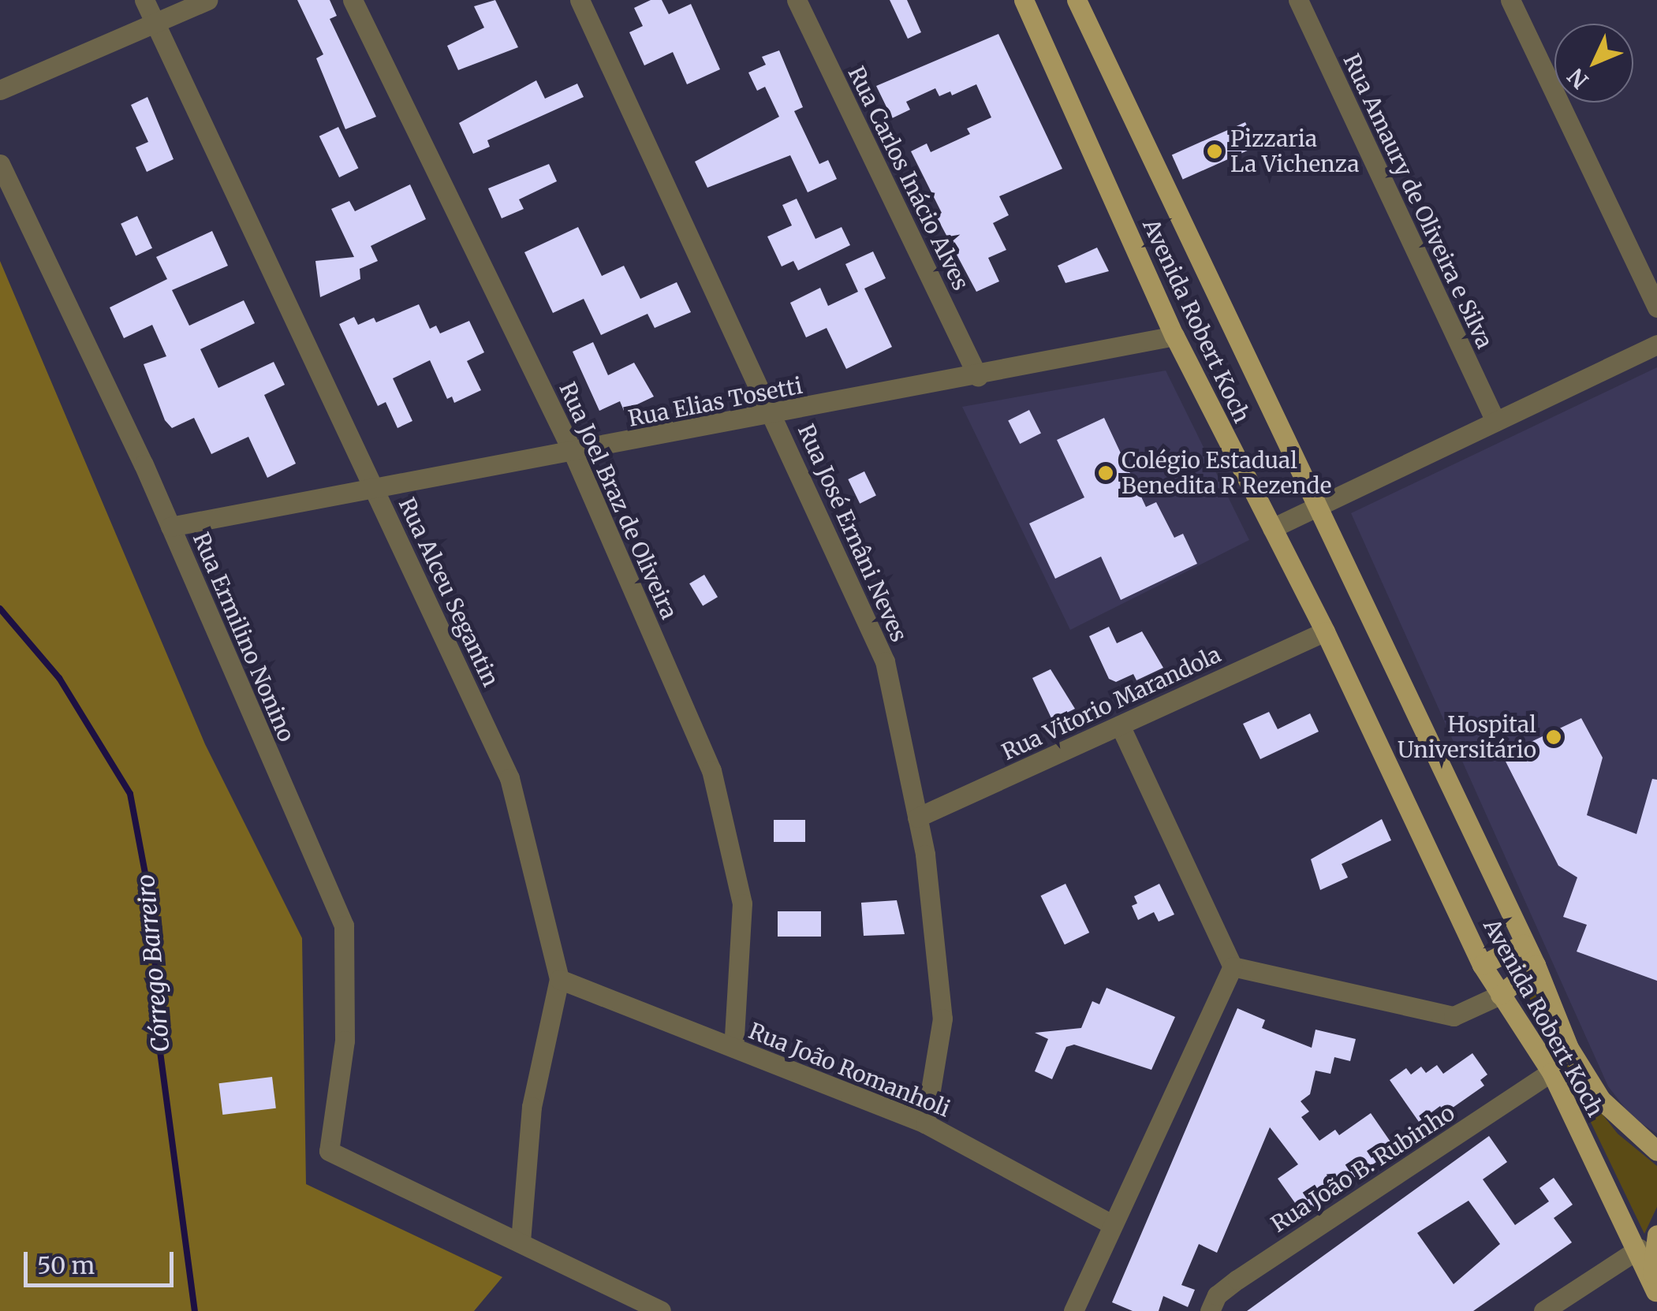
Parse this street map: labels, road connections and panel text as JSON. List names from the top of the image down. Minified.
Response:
{"streets":{"main road":["Avenida Robert Koch"],"street":["Rua Carlos Inácio Alves","Rua Amaury de Oliveira e Silva","Rua Elias Tosetti","Rua Joel Braz de Oliveira","Rua José Ernâni Neves","Rua Alceu Segantin","Rua Ermilino Nonino","Rua Vitorio Marandola","Rua João Romanholi","Rua João B. Rubinho"]},"crossings":[["Rua Carlos Inácio Alves","Rua Elias Tosetti"],["Avenida Robert Koch","Rua Elias Tosetti"],["Avenida Robert Koch","Rua Vitorio Marandola"],["Avenida Robert Koch","Rua João B. Rubinho"],["Rua Elias Tosetti","Rua Joel Braz de Oliveira"],["Rua Elias Tosetti","Rua José Ernâni Neves"],["Rua Elias Tosetti","Rua Alceu Segantin"],["Rua Elias Tosetti","Rua Ermilino Nonino"],["Rua Joel Braz de Oliveira","Rua João Romanholi"],["Rua José Ernâni Neves","Rua Vitorio Marandola"],["Rua José Ernâni Neves","Rua João Romanholi"],["Rua Alceu Segantin","Rua Ermilino Nonino"],["Rua Alceu Segantin","Rua João Romanholi"]],"water":["Córrego Barreiro"],"places":["Pizzaria La Vichenza","Colégio Estadual Benedita R Rezende","Hospital Universitário"],"scale_bar":"50 m","north":"bottom left"}
